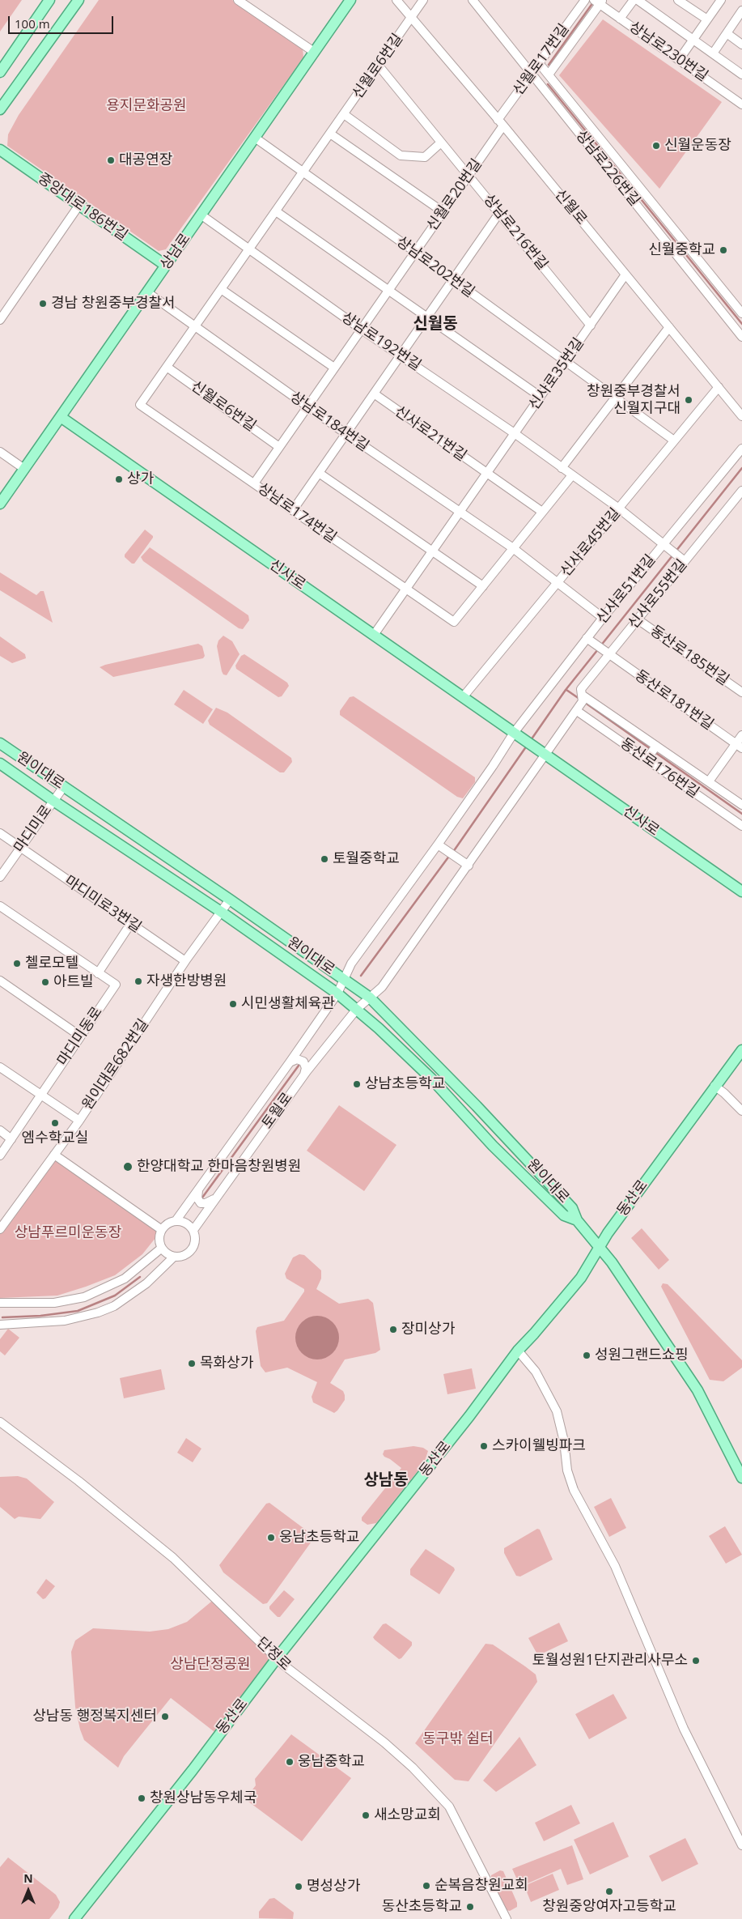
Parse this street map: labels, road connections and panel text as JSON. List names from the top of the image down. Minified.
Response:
{"streets":{"main road":["중앙대로186번길","상남로","신사로","원이대로","동산로"],"street":["상남로230번길","신월로17번길","신월로6번길","상남로226번길","신월로20번길","신월로","상남로216번길","상남로202번길","상남로192번길","신사로35번길","상남로184번길","신사로21번길","상남로174번길","신사로45번길","신사로51번길","신사로55번길","동산로185번길","동산로181번길","동산로176번길","마디미로","마디미로3번길","마디미동로","원이대로682번길","토월로","단정로"]},"crossings":[["신월로17번길","상남로226번길"],["신월로17번길","신월로20번길"],["신월로17번길","신월로"],["신월로6번길","신월로20번길"],["신월로6번길","신월로"],["신월로6번길","상남로216번길"],["신월로6번길","상남로202번길"],["신월로6번길","상남로192번길"],["신월로6번길","상남로184번길"],["신월로6번길","상남로174번길"],["신월로20번길","신월로"],["신월로20번길","상남로216번길"],["신월로20번길","상남로202번길"],["신월로20번길","상남로192번길"],["신월로20번길","상남로184번길"],["신월로20번길","상남로174번길"],["중앙대로186번길","상남로"],["신월로","신사로35번길"],["신월로","신사로45번길"],["상남로216번길","신사로35번길"],["상남로","상남로202번길"],["상남로","상남로192번길"],["상남로","상남로184번길"],["상남로","신사로"],["상남로202번길","신사로35번길"],["상남로202번길","신사로45번길"],["상남로192번길","신사로35번길"],["상남로192번길","신사로45번길"],["상남로192번길","신사로51번길"],["상남로192번길","신사로55번길"],["신사로35번길","상남로184번길"],["신사로35번길","신사로21번길"],["신사로35번길","상남로174번길"],["신사로35번길","신사로"],["상남로184번길","신사로45번길"],["상남로184번길","신사로51번길"],["신사로45번길","신사로"],["신사로","신사로51번길"],["신사로","토월로"],["신사로51번길","동산로181번길"],["신사로51번길","토월로"],["신사로55번길","동산로185번길"],["신사로55번길","동산로181번길"],["신사로55번길","동산로176번길"],["원이대로","마디미로"],["원이대로","원이대로682번길"],["원이대로","토월로"],["원이대로","동산로"],["마디미로","마디미로3번길"],["마디미로3번길","원이대로682번길"],["동산로","단정로"]],"districts":["신월동","상남동"],"parks":["용지문화공원","상남푸르미운동장","상남단정공원","동구밖 쉼터"],"places":["신월운동장","대공연장","신월중학교","경남 창원중부경찰서","창원중부경찰서 신월지구대","상가","토월중학교","첼로모텔","자생한방병원","아트빌","시민생활체육관","상남초등학교","엠수학교실","한양대학교 한마음창원병원","장미상가","성원그랜드쇼핑","목화상가","스카이웰빙파크","웅남초등학교","토월성원1단지관리사무소","상남동 행정복지센터","웅남중학교","창원상남동우체국","새소망교회","순복음창원교회","명성상가","창원중앙여자고등학교","동산초등학교"],"scale_bar":"100 m","north":"top"}
